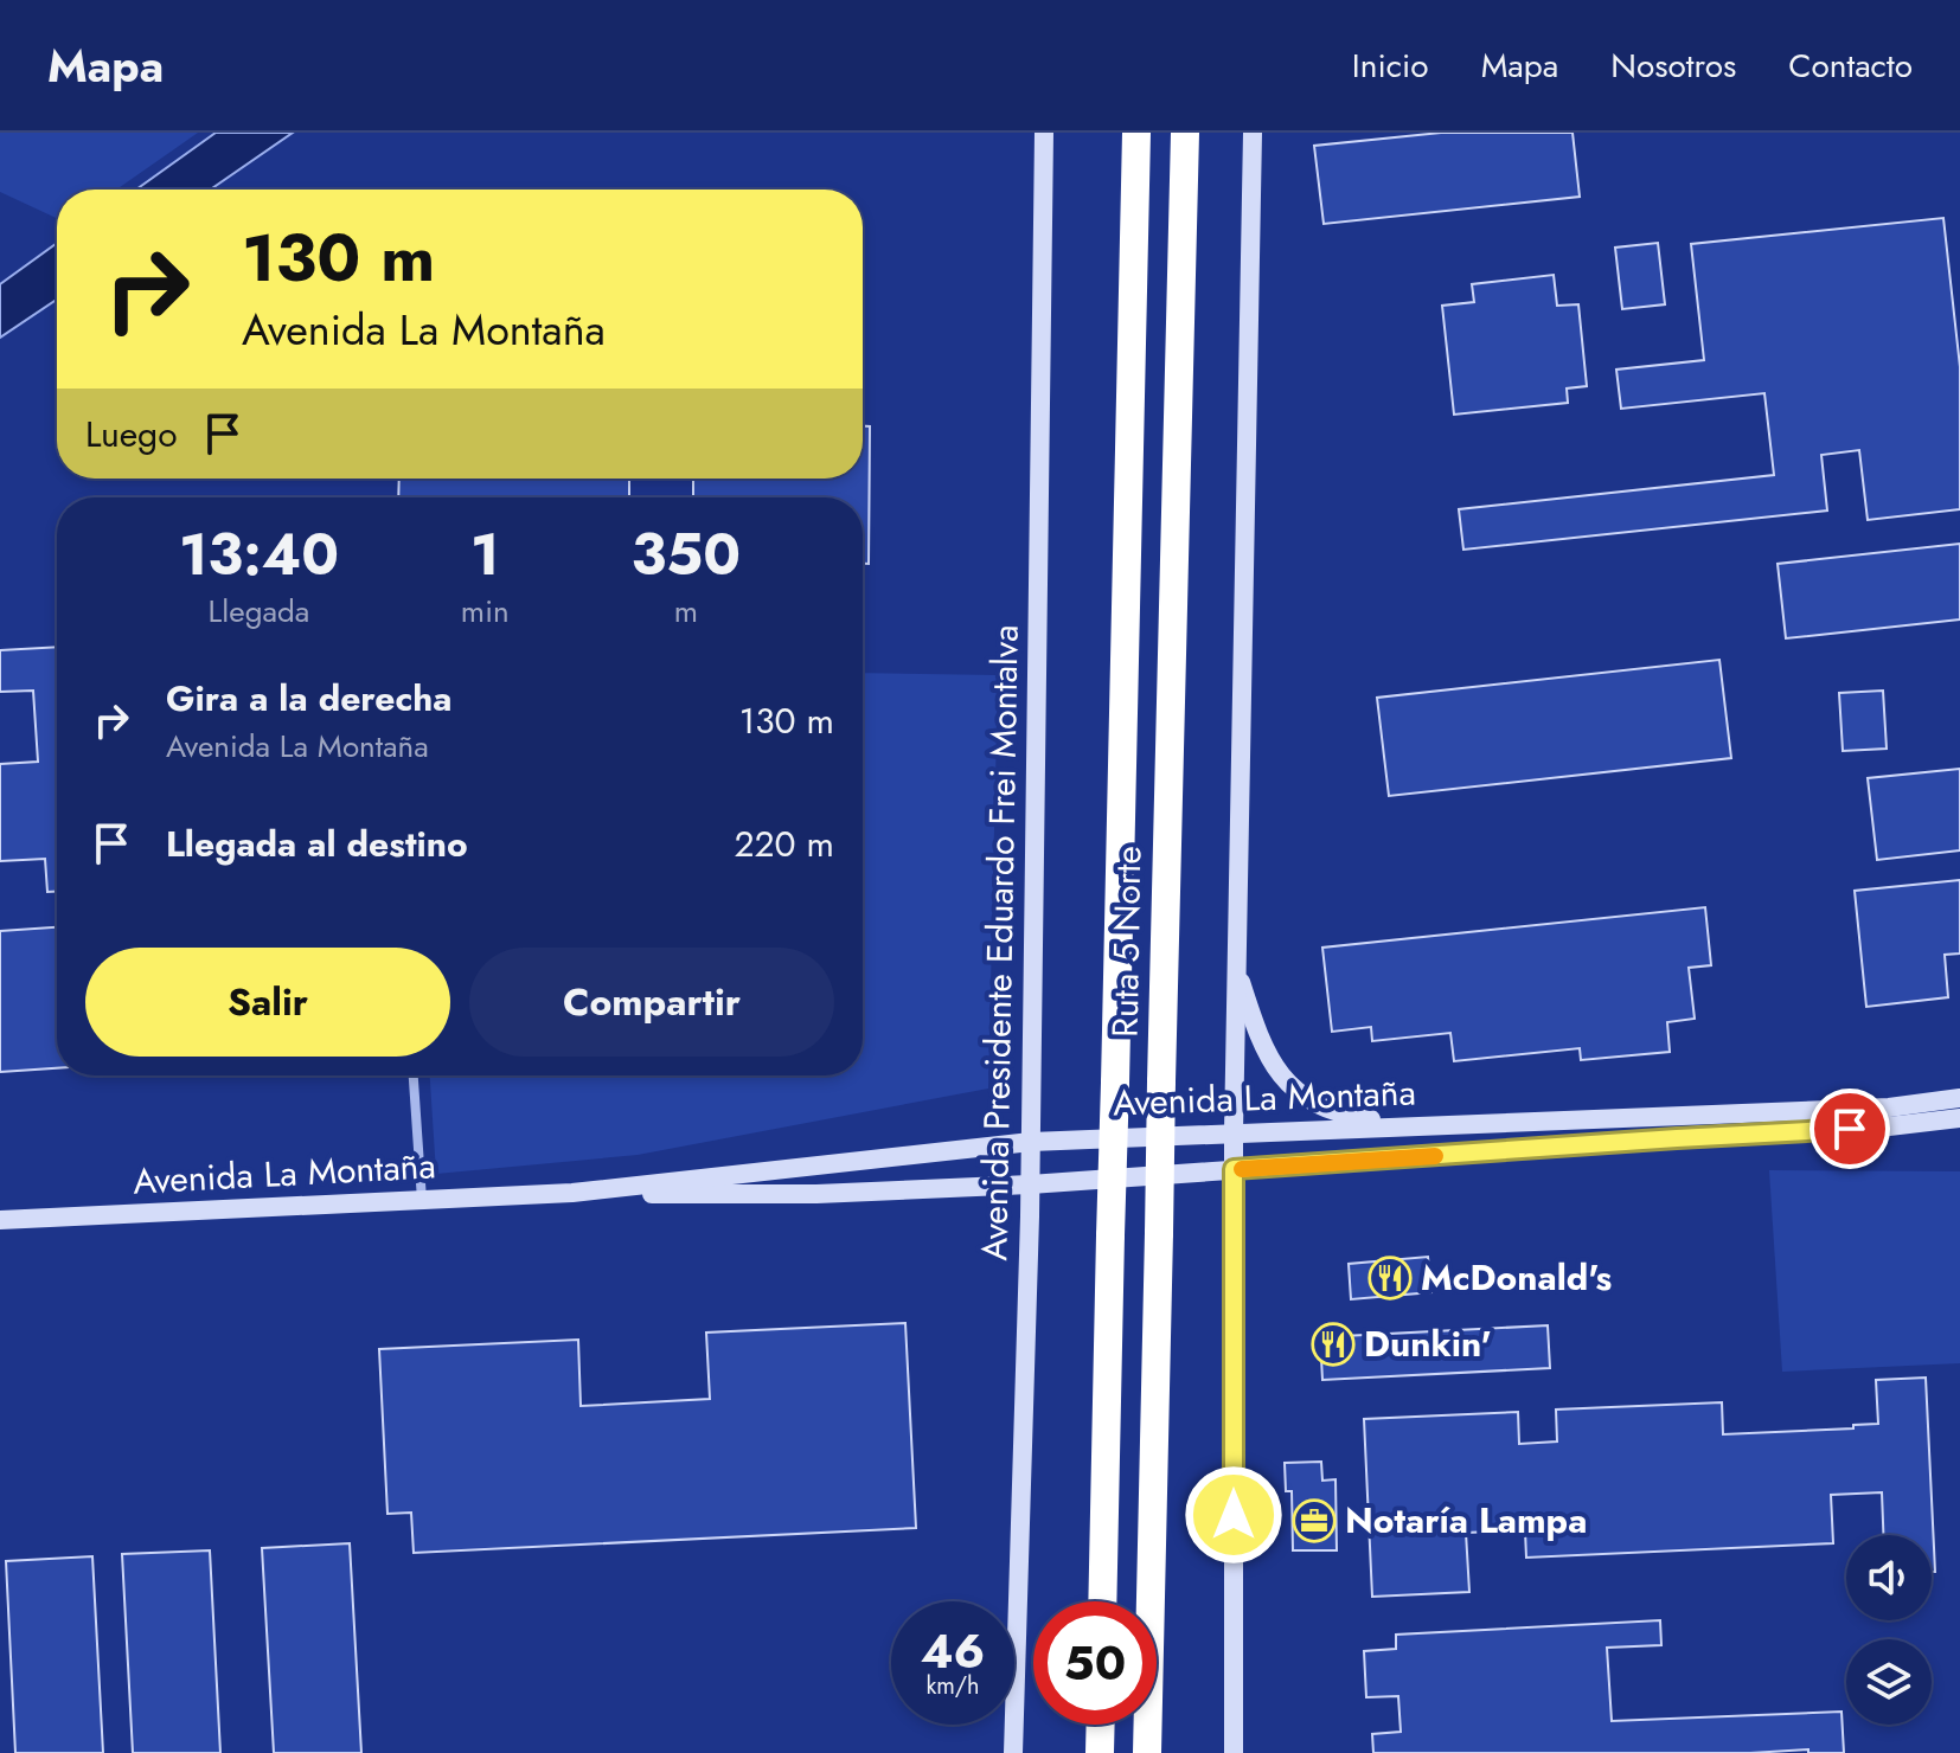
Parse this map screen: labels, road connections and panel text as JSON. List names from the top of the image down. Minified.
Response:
{"streets":{"highway":["Ruta 5 Norte"],"main road":["Avenida Presidente Eduardo Frei Montalva","Avenida La Montaña"]},"crossings":[["Avenida Presidente Eduardo Frei Montalva","Avenida La Montaña"]],"places":{"restaurant":["McDonald's","Dunkin'"],"office":["Notaría Lampa"]},"page":{"header":"Mapa","nav":["Inicio","Mapa","Nosotros","Contacto"],"turn":["130 m","Avenida La Montaña"],"then":"Luego","eta":["13:40","Llegada","1","min","350","m"],"list":[{"name":"Gira a la derecha","note":"Avenida La Montaña","value":"130 m"},{"name":"Llegada al destino","value":"220 m"}],"buttons":["Salir","Compartir"],"speed":"46 km/h","limit":"50"}}
